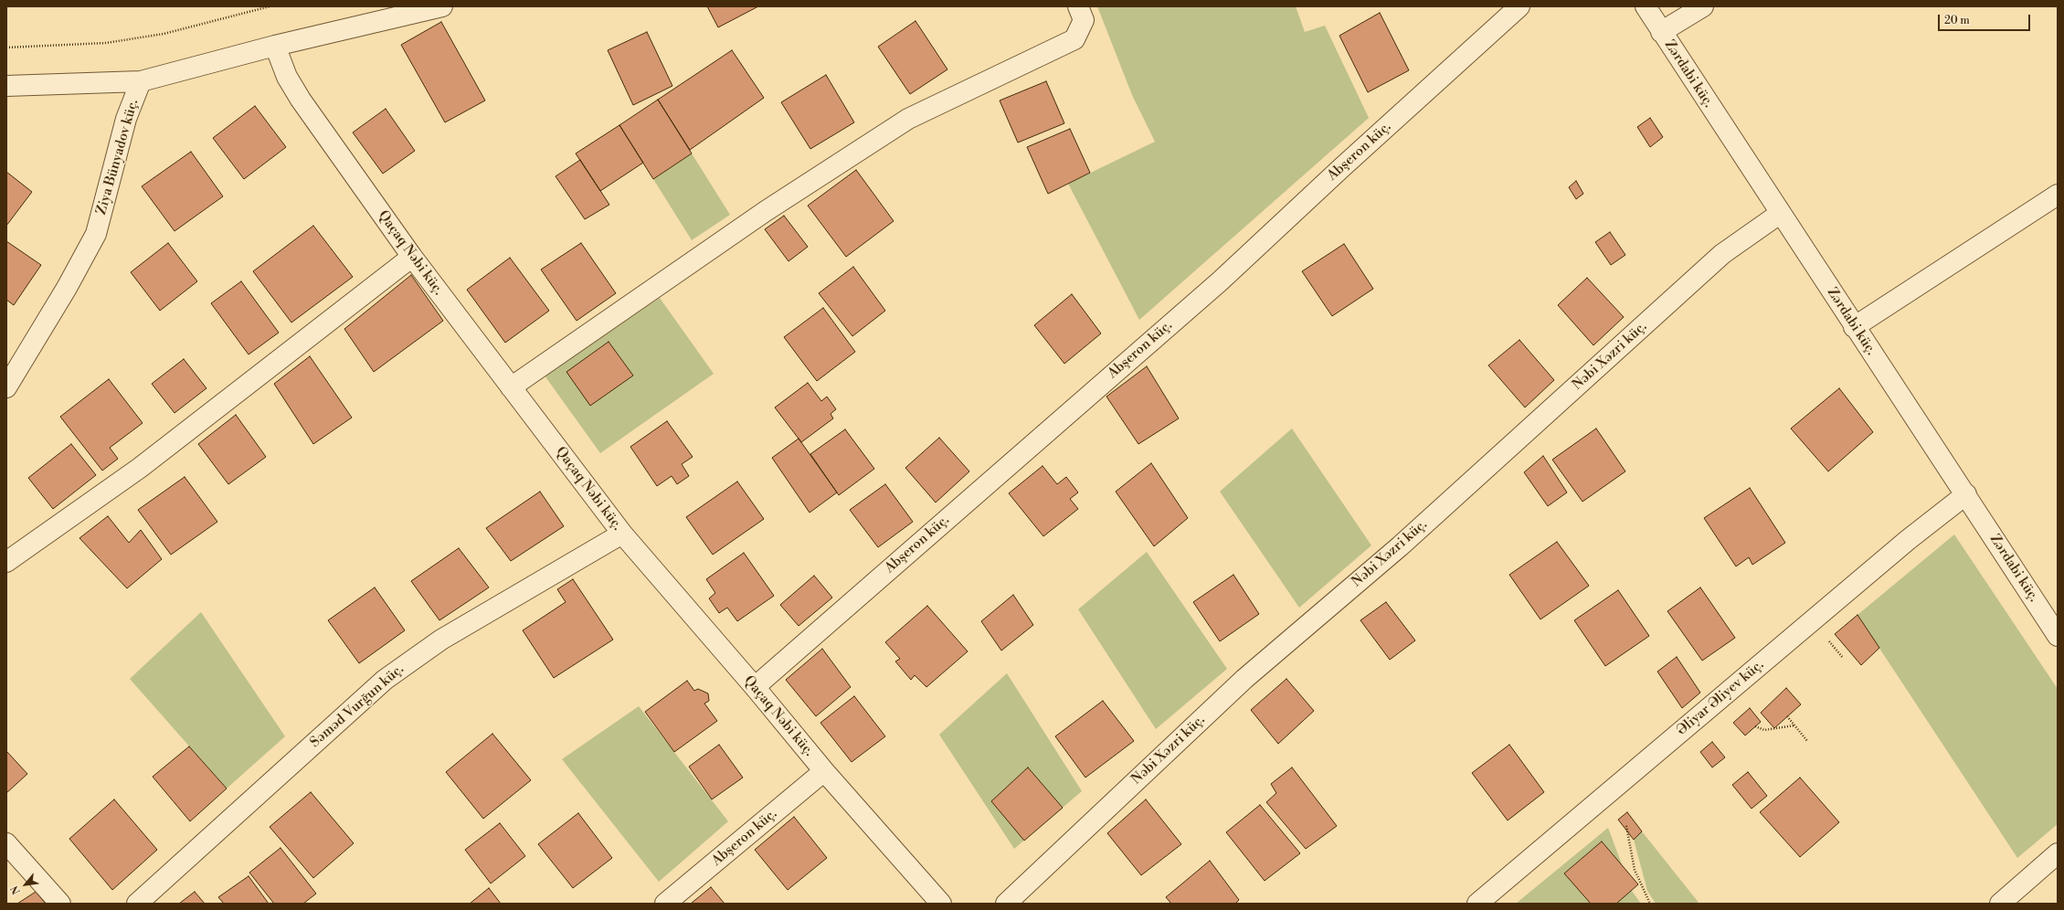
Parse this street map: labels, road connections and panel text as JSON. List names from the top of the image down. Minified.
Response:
{"streets":{"street":["Zərdabi küç.","Abşeron küç.","Ziya Bünyadov küç.","Qaçaq Nəbi küç.","Nəbi Xəzri küç.","Əliyar Əliyev küç.","Səməd Vurğun küç."]},"crossings":[["Zərdabi küç.","Nəbi Xəzri küç."],["Zərdabi küç.","Əliyar Əliyev küç."],["Abşeron küç.","Qaçaq Nəbi küç."],["Ziya Bünyadov küç.","Qaçaq Nəbi küç."],["Qaçaq Nəbi küç.","Səməd Vurğun küç."]],"scale_bar":"20 m","north":"bottom left"}
